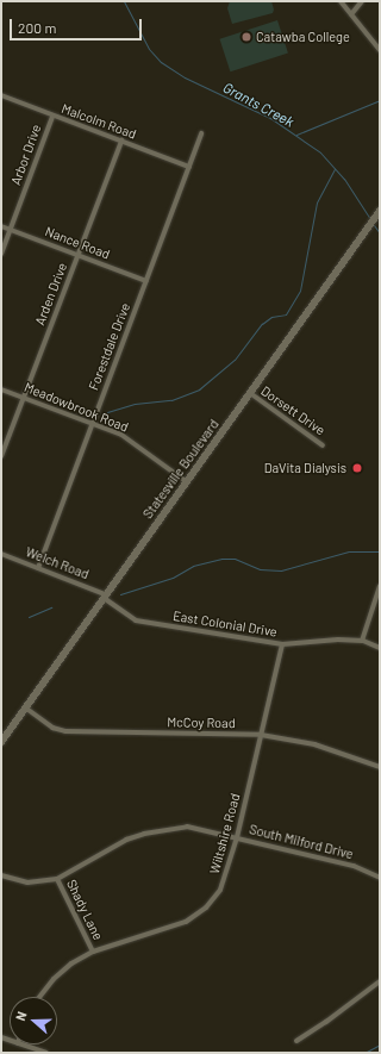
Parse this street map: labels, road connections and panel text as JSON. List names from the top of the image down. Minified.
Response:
{"streets":{"main road":["Statesville Boulevard"],"street":["Malcolm Road","Arbor Drive","Nance Road","Arden Drive","Forestdale Drive","Meadowbrook Road","Dorsett Drive","Welch Road","East Colonial Drive","McCoy Road","Wiltshire Road","South Milford Drive","Shady Lane"]},"crossings":[["Malcolm Road","Arbor Drive"],["Malcolm Road","Arden Drive"],["Malcolm Road","Forestdale Drive"],["Arbor Drive","Nance Road"],["Nance Road","Arden Drive"],["Nance Road","Forestdale Drive"],["Arden Drive","Meadowbrook Road"],["Forestdale Drive","Meadowbrook Road"],["Forestdale Drive","Welch Road"],["Meadowbrook Road","Statesville Boulevard"],["Dorsett Drive","Statesville Boulevard"],["Statesville Boulevard","Welch Road"],["Statesville Boulevard","East Colonial Drive"],["Statesville Boulevard","McCoy Road"],["Welch Road","East Colonial Drive"],["East Colonial Drive","Wiltshire Road"],["McCoy Road","Wiltshire Road"],["Wiltshire Road","South Milford Drive"],["Wiltshire Road","Shady Lane"],["South Milford Drive","Shady Lane"]],"water":["Grants Creek"],"places":["Catawba College","DaVita Dialysis"],"scale_bar":"200 m","north":"left"}
